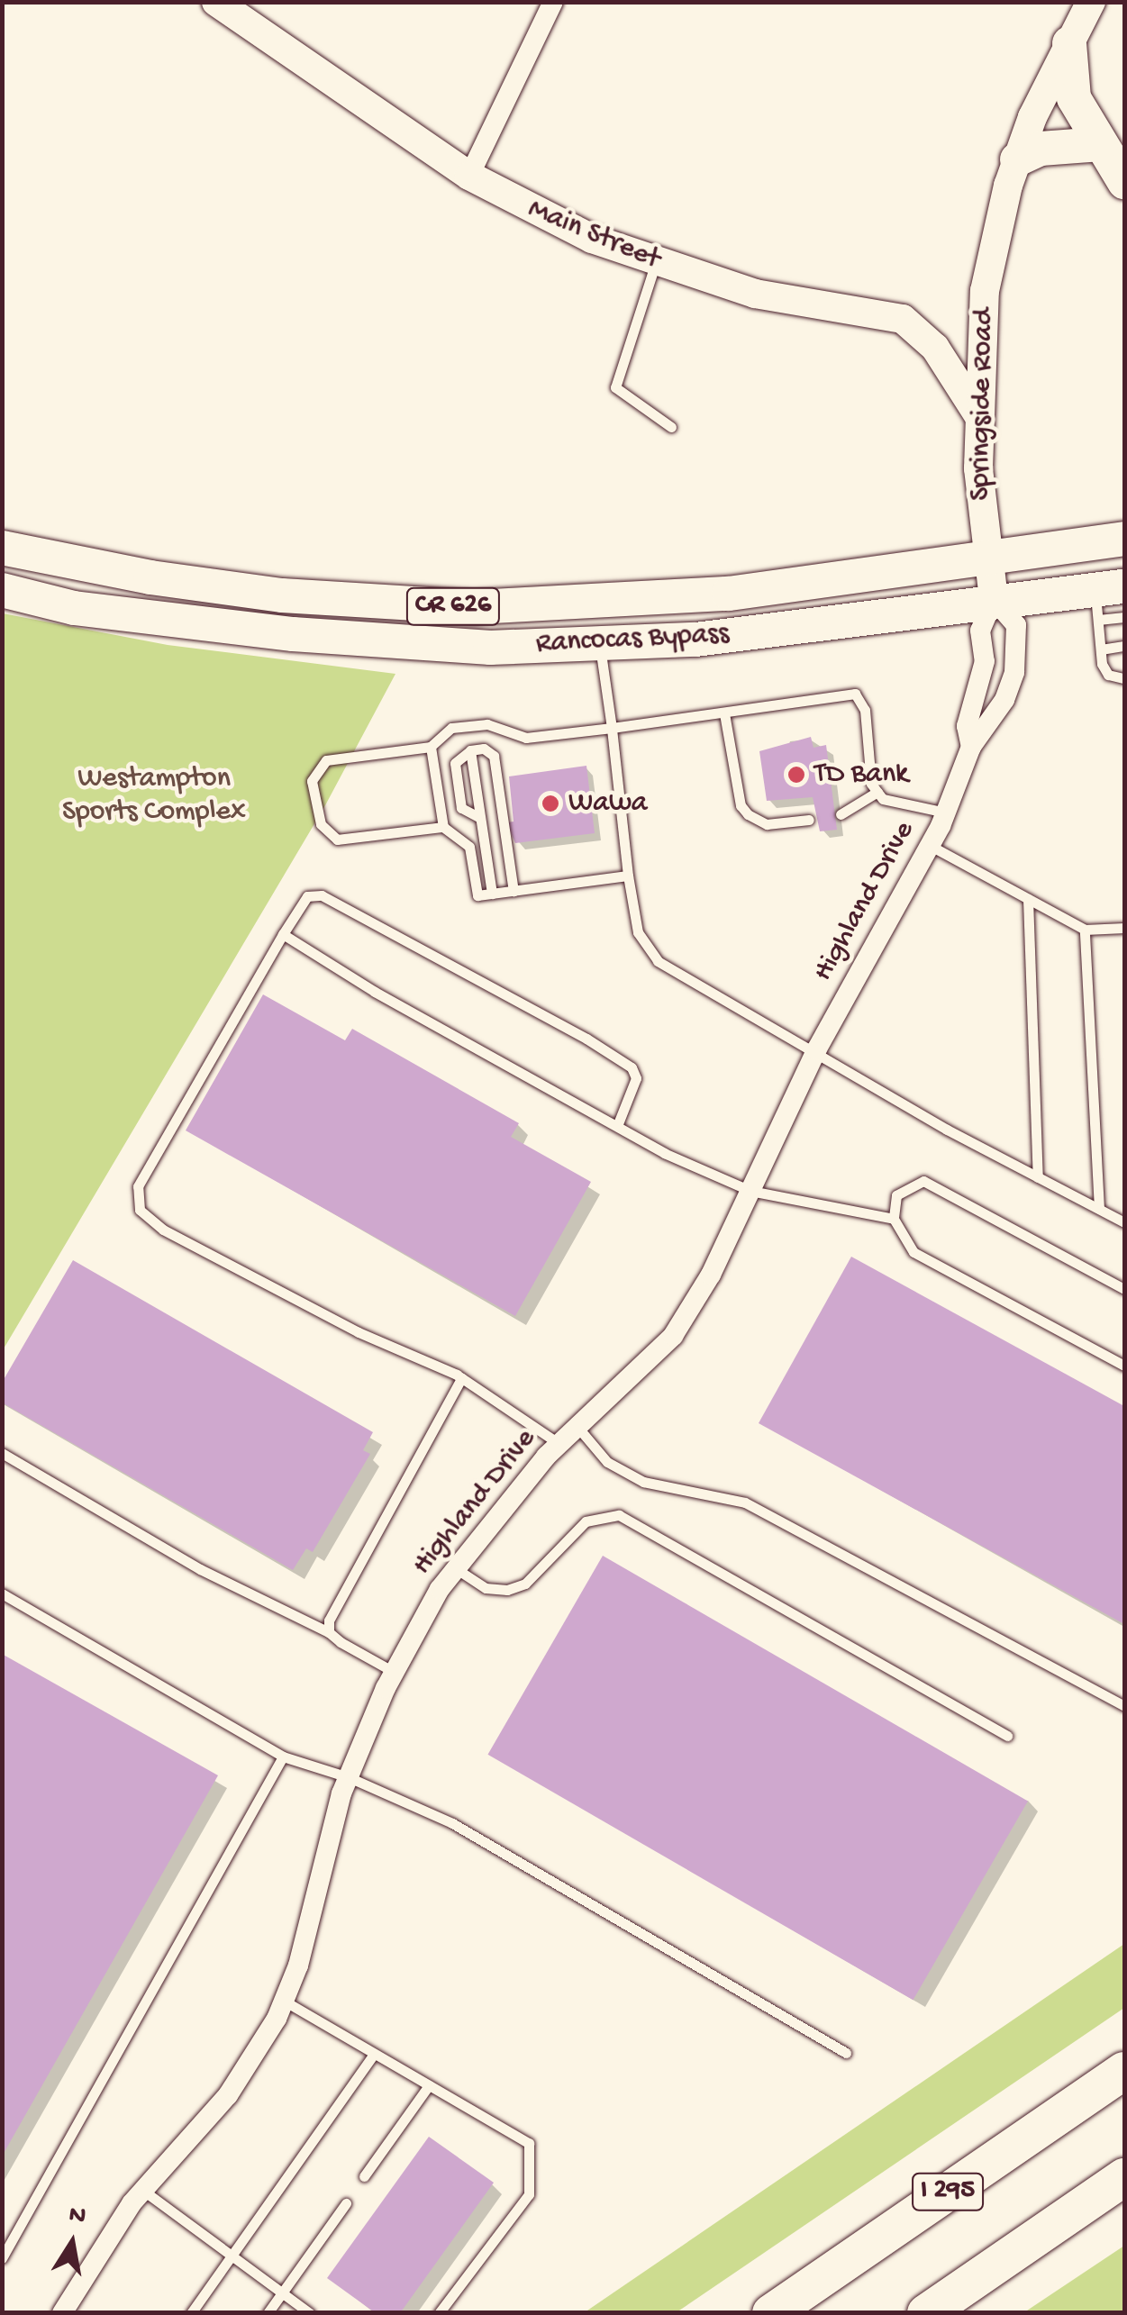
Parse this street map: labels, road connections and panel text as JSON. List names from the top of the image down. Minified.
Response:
{"streets":{"highway":["I 295"],"main road":["CR 626","Rancocas Bypass"],"street":["Main Street","Springside Road","Highland Drive"]},"crossings":[["Main Street","Springside Road"],["Springside Road","CR 626"],["Springside Road","Rancocas Bypass"],["Springside Road","Highland Drive"],["CR 626","Rancocas Bypass"],["CR 626","Highland Drive"],["Rancocas Bypass","Highland Drive"]],"parks":["Westampton Sports Complex"],"places":["TD Bank","Wawa"],"north":"top"}
